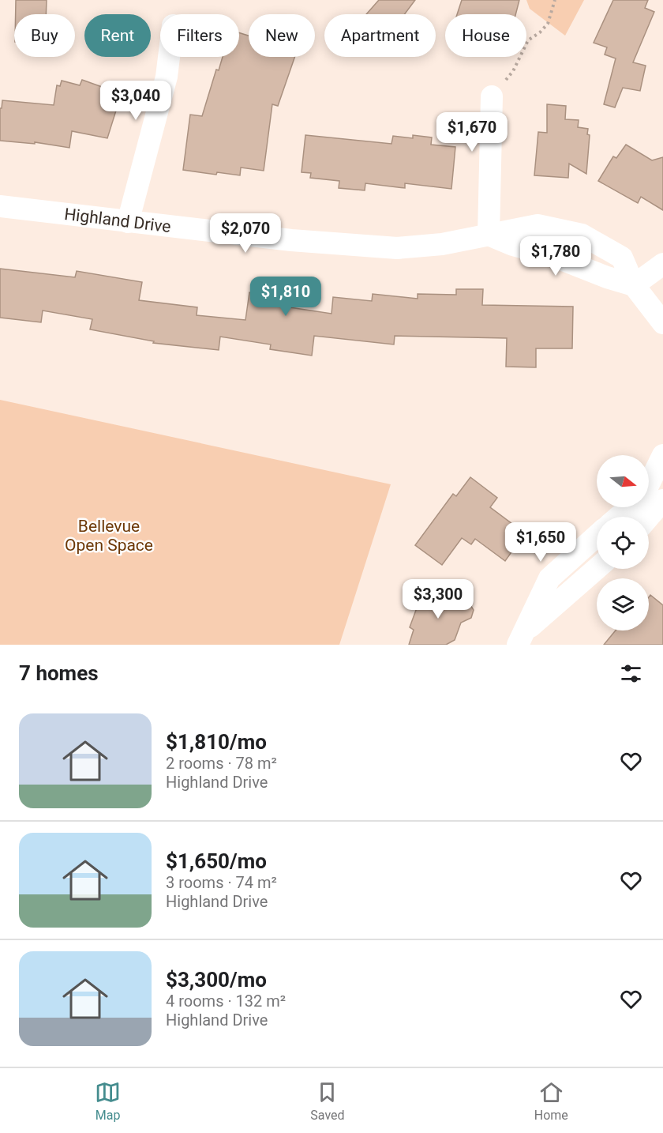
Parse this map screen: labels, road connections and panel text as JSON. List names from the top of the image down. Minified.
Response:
{"streets":{"street":["Highland Drive"]},"parks":["Bellevue Open Space"],"north":"right","page":{"chip":["Buy","Rent","Filters","New","Apartment","House"],"price":["$3,040","$1,670","$2,070","$1,780","$1,810","$1,650","$3,300"],"heading":"7 homes","list":[{"name":"$1,810/mo","note":"2 rooms · 78 m² · Highland Drive"},{"name":"$1,650/mo","note":"3 rooms · 74 m² · Highland Drive"},{"name":"$3,300/mo","note":"4 rooms · 132 m² · Highland Drive"}],"tabs":["Map","Saved","Home"]}}
